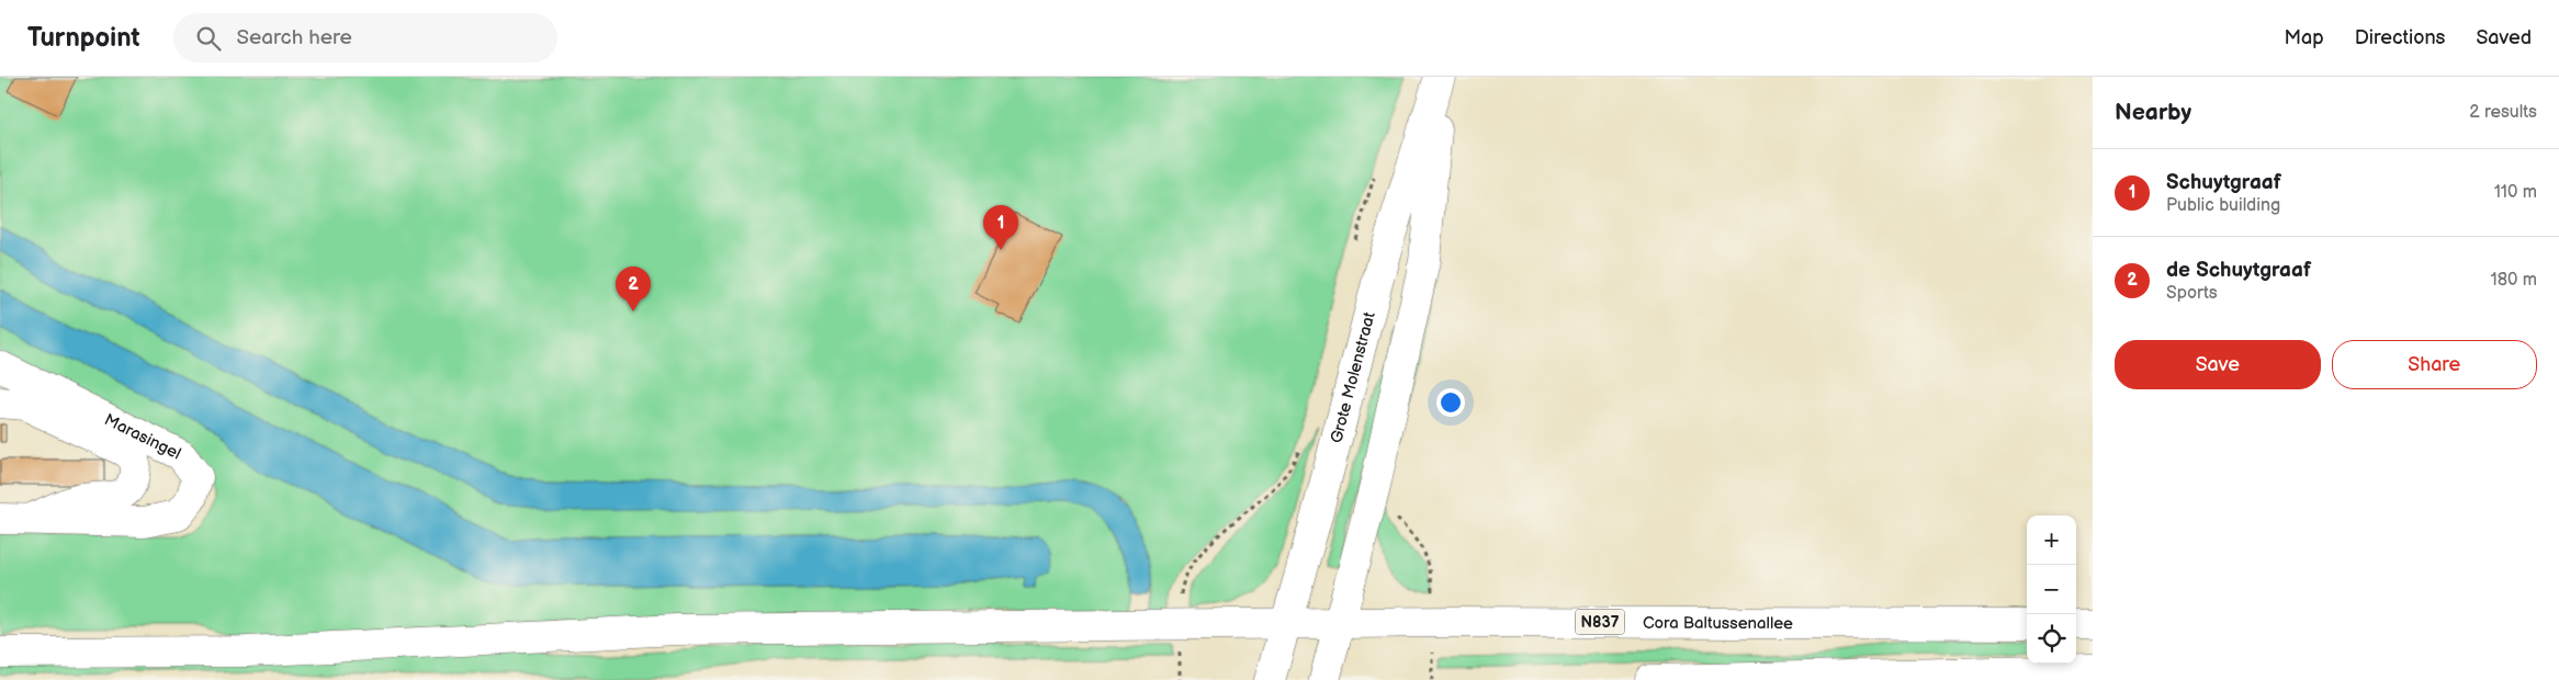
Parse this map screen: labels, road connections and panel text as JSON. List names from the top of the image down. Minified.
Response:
{"streets":{"main road":["Grote Molenstraat","Marasingel","Cora Baltussenallee","N837"]},"crossings":[["Grote Molenstraat","Cora Baltussenallee"],["Grote Molenstraat","N837"],["Cora Baltussenallee","N837"]],"page":{"header":"Turnpoint","search":"Search here","nav":["Map","Directions","Saved"],"heading":["Nearby","2 results"],"list":[{"mark":"1","name":"Schuytgraaf","note":"Public building","value":"110 m"},{"mark":"2","name":"de Schuytgraaf","note":"Sports","value":"180 m"}],"pins":["1","2"],"buttons":["Save","Share"],"map_buttons":["+","−"]}}
